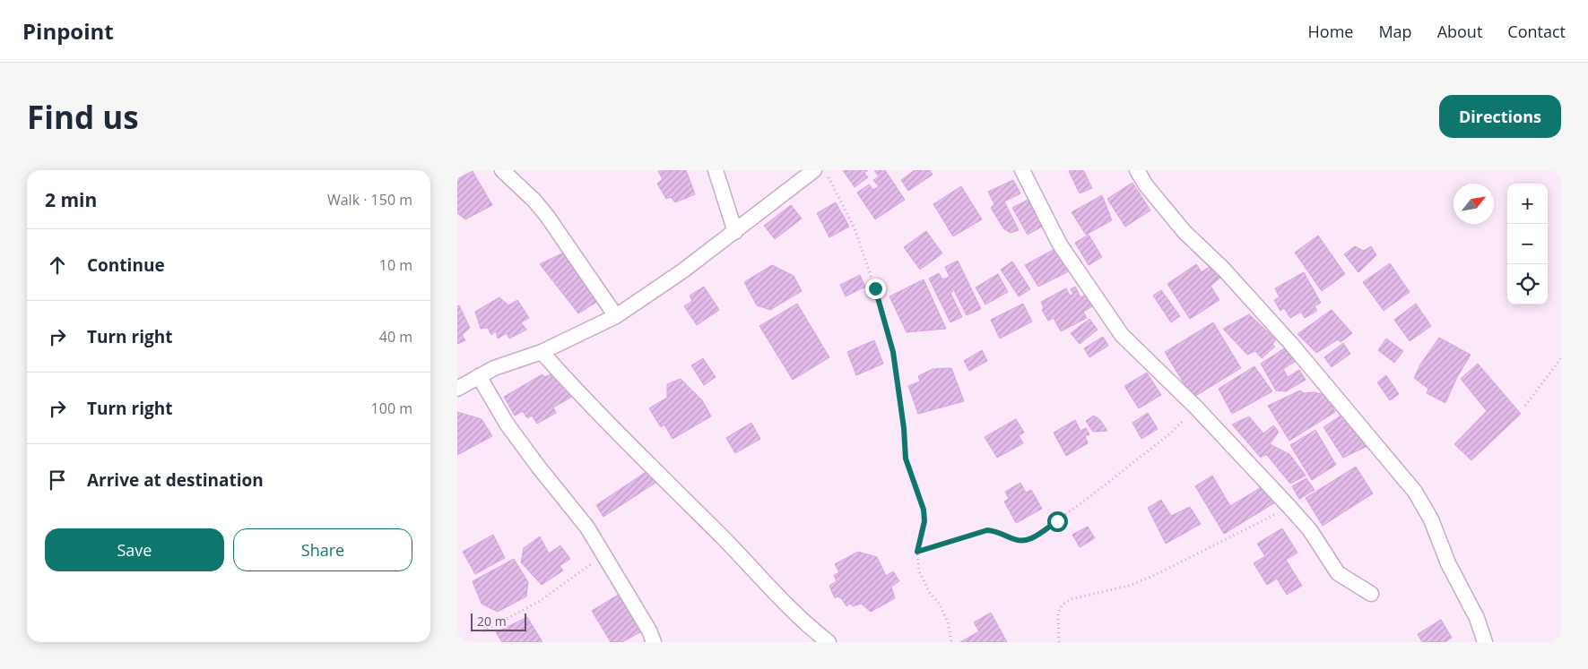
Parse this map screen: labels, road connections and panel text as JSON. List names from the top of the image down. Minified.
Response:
{"scale_bar":"20 m","north":"top right","page":{"header":"Pinpoint","nav":["Home","Map","About","Contact"],"buttons":["Directions",["Save","Share"]],"title":"Find us","heading":["2 min","Walk · 150 m"],"map_buttons":["+","−"],"list":[["Continue","10 m"],["Turn right","40 m"],["Turn right","100 m"],"Arrive at destination"],"scale":"20 m"}}
